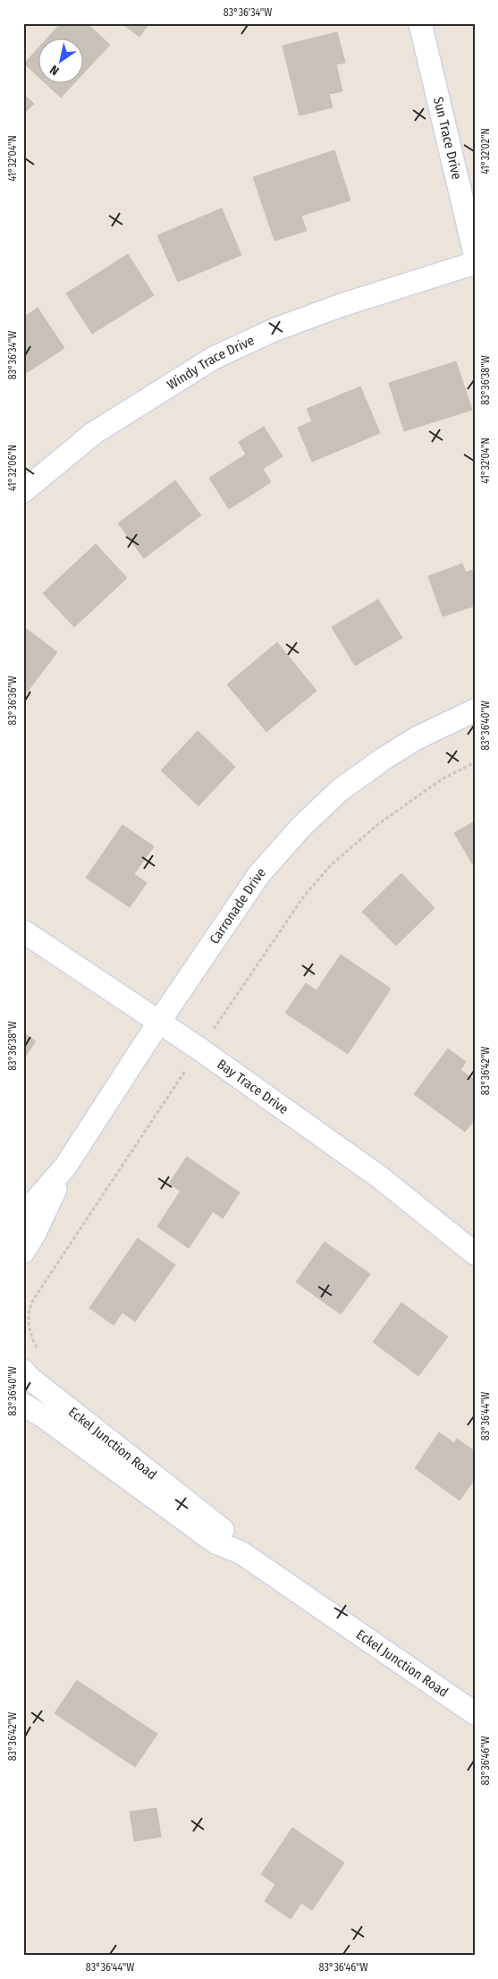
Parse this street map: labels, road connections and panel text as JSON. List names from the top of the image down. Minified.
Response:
{"streets":{"street":["Sun Trace Drive","Windy Trace Drive","Carronade Drive","Bay Trace Drive","Eckel Junction Road"]},"crossings":[["Carronade Drive","Bay Trace Drive"]],"north":"bottom left","coordinates":["83°36'34\"W","41°32'02\"N","41°32'04\"N","83°36'38\"W","41°32'06\"N","83°36'36\"W","83°36'40\"W","83°36'42\"W","83°36'44\"W","83°36'46\"W"]}
